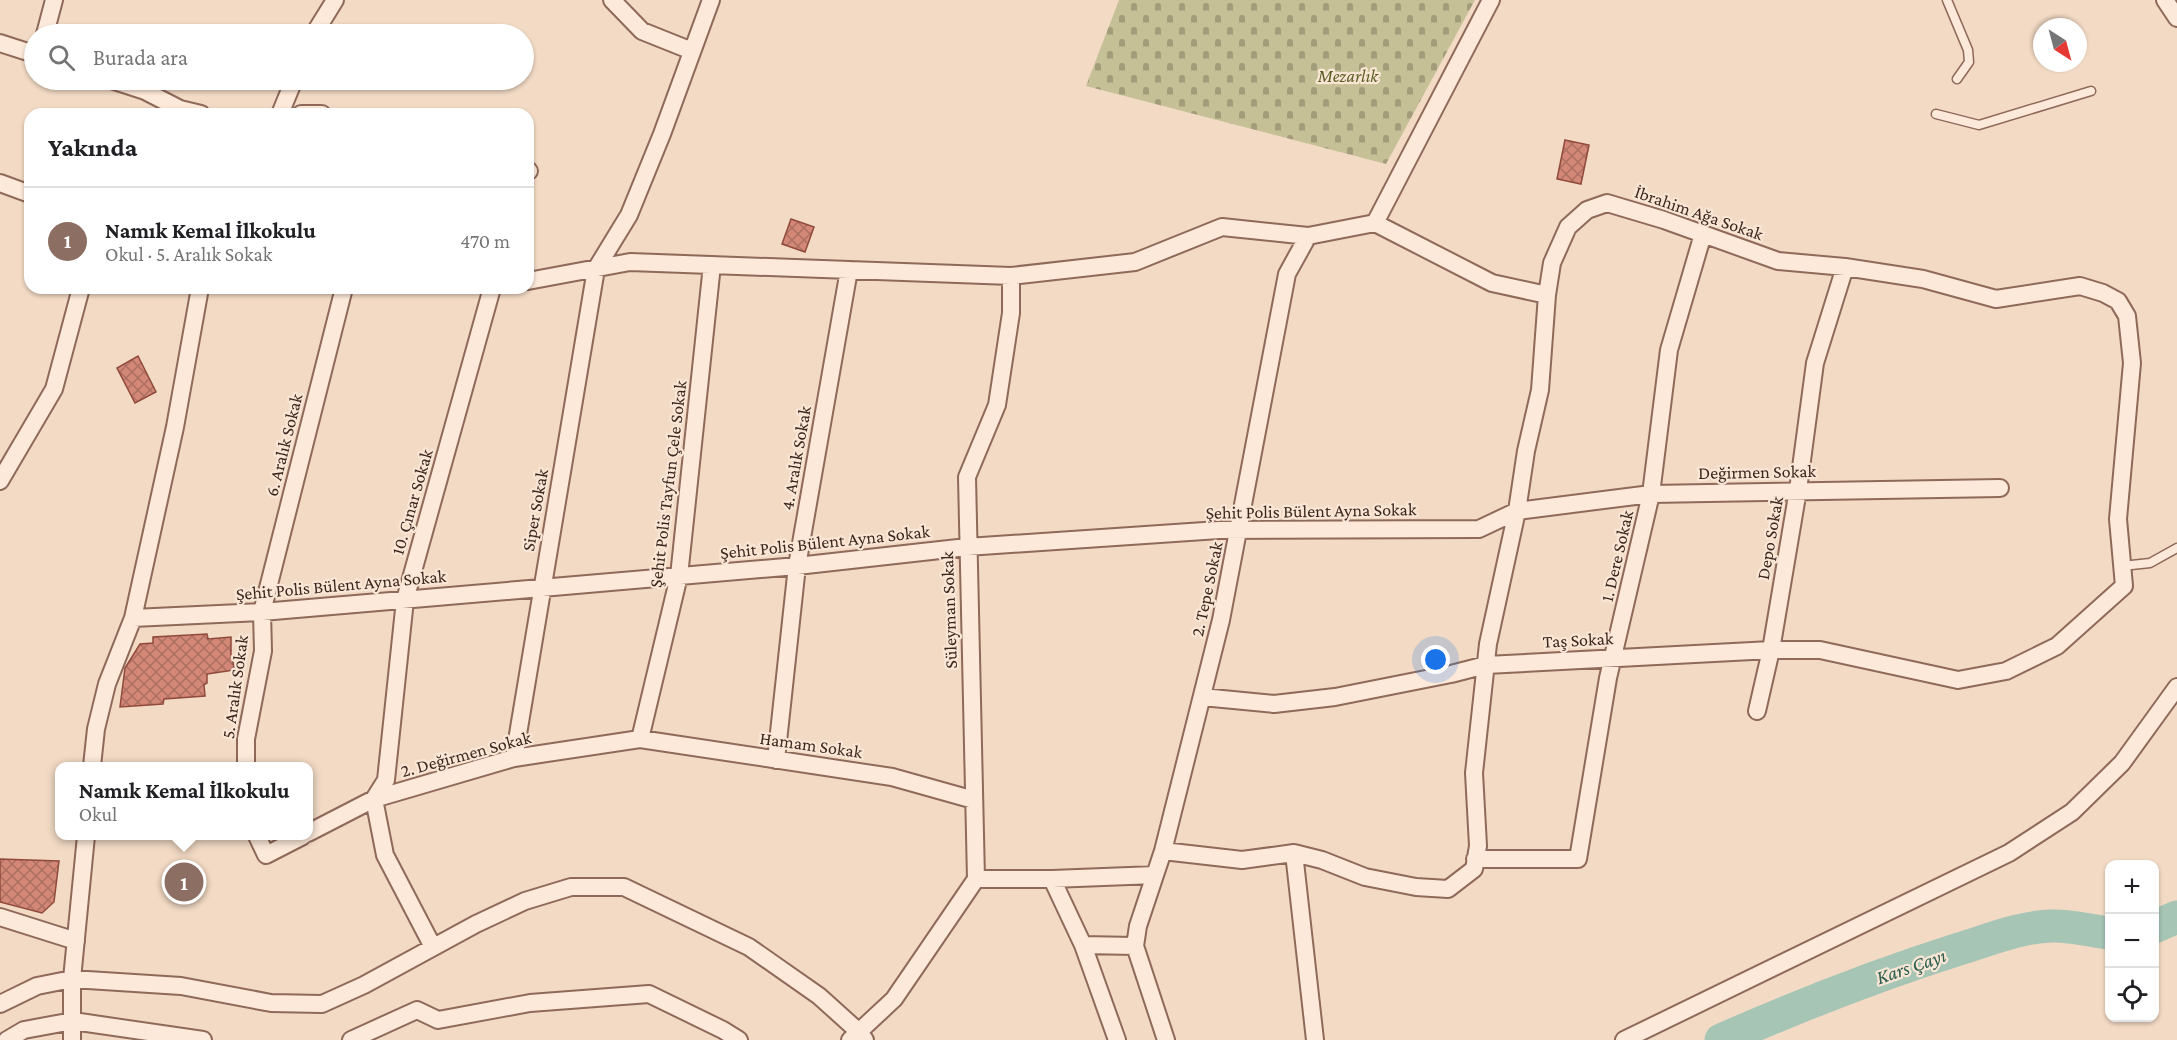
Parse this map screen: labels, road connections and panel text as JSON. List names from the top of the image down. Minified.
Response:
{"streets":{"street":["İbrahim Ağa Sokak","6. Aralık Sokak","4. Aralık Sokak","Değirmen Sokak","Şehit Polis Tayfun Çele Sokak","10. Çınar Sokak","Siper Sokak","Şehit Polis Bülent Ayna Sokak","Depo Sokak","1. Dere Sokak","2. Tepe Sokak","Süleyman Sokak","Taş Sokak","5. Aralık Sokak","Hamam Sokak","2. Değirmen Sokak"]},"crossings":[["İbrahim Ağa Sokak","Değirmen Sokak"],["İbrahim Ağa Sokak","Şehit Polis Bülent Ayna Sokak"],["İbrahim Ağa Sokak","Depo Sokak"],["İbrahim Ağa Sokak","1. Dere Sokak"],["İbrahim Ağa Sokak","Taş Sokak"],["6. Aralık Sokak","Şehit Polis Bülent Ayna Sokak"],["6. Aralık Sokak","5. Aralık Sokak"],["4. Aralık Sokak","Şehit Polis Bülent Ayna Sokak"],["4. Aralık Sokak","Hamam Sokak"],["Değirmen Sokak","Şehit Polis Bülent Ayna Sokak"],["Değirmen Sokak","Depo Sokak"],["Değirmen Sokak","1. Dere Sokak"],["Şehit Polis Tayfun Çele Sokak","Şehit Polis Bülent Ayna Sokak"],["Şehit Polis Tayfun Çele Sokak","Hamam Sokak"],["Şehit Polis Tayfun Çele Sokak","2. Değirmen Sokak"],["10. Çınar Sokak","Şehit Polis Bülent Ayna Sokak"],["10. Çınar Sokak","2. Değirmen Sokak"],["Siper Sokak","Şehit Polis Bülent Ayna Sokak"],["Siper Sokak","2. Değirmen Sokak"],["Şehit Polis Bülent Ayna Sokak","2. Tepe Sokak"],["Şehit Polis Bülent Ayna Sokak","Süleyman Sokak"],["Şehit Polis Bülent Ayna Sokak","5. Aralık Sokak"],["Depo Sokak","Taş Sokak"],["1. Dere Sokak","Taş Sokak"],["2. Tepe Sokak","Taş Sokak"],["Süleyman Sokak","Hamam Sokak"],["Hamam Sokak","2. Değirmen Sokak"]],"water":["Kars Çayı"],"parks":["Mezarlık"],"north":"bottom right","page":{"search":"Burada ara","heading":"Yakında","list":[{"mark":"1","name":"Namık Kemal İlkokulu","note":"Okul · 5. Aralık Sokak","value":"470 m"}],"popup":["Namık Kemal İlkokulu","Okul"],"map_buttons":["+","−"],"pins":"1"}}
